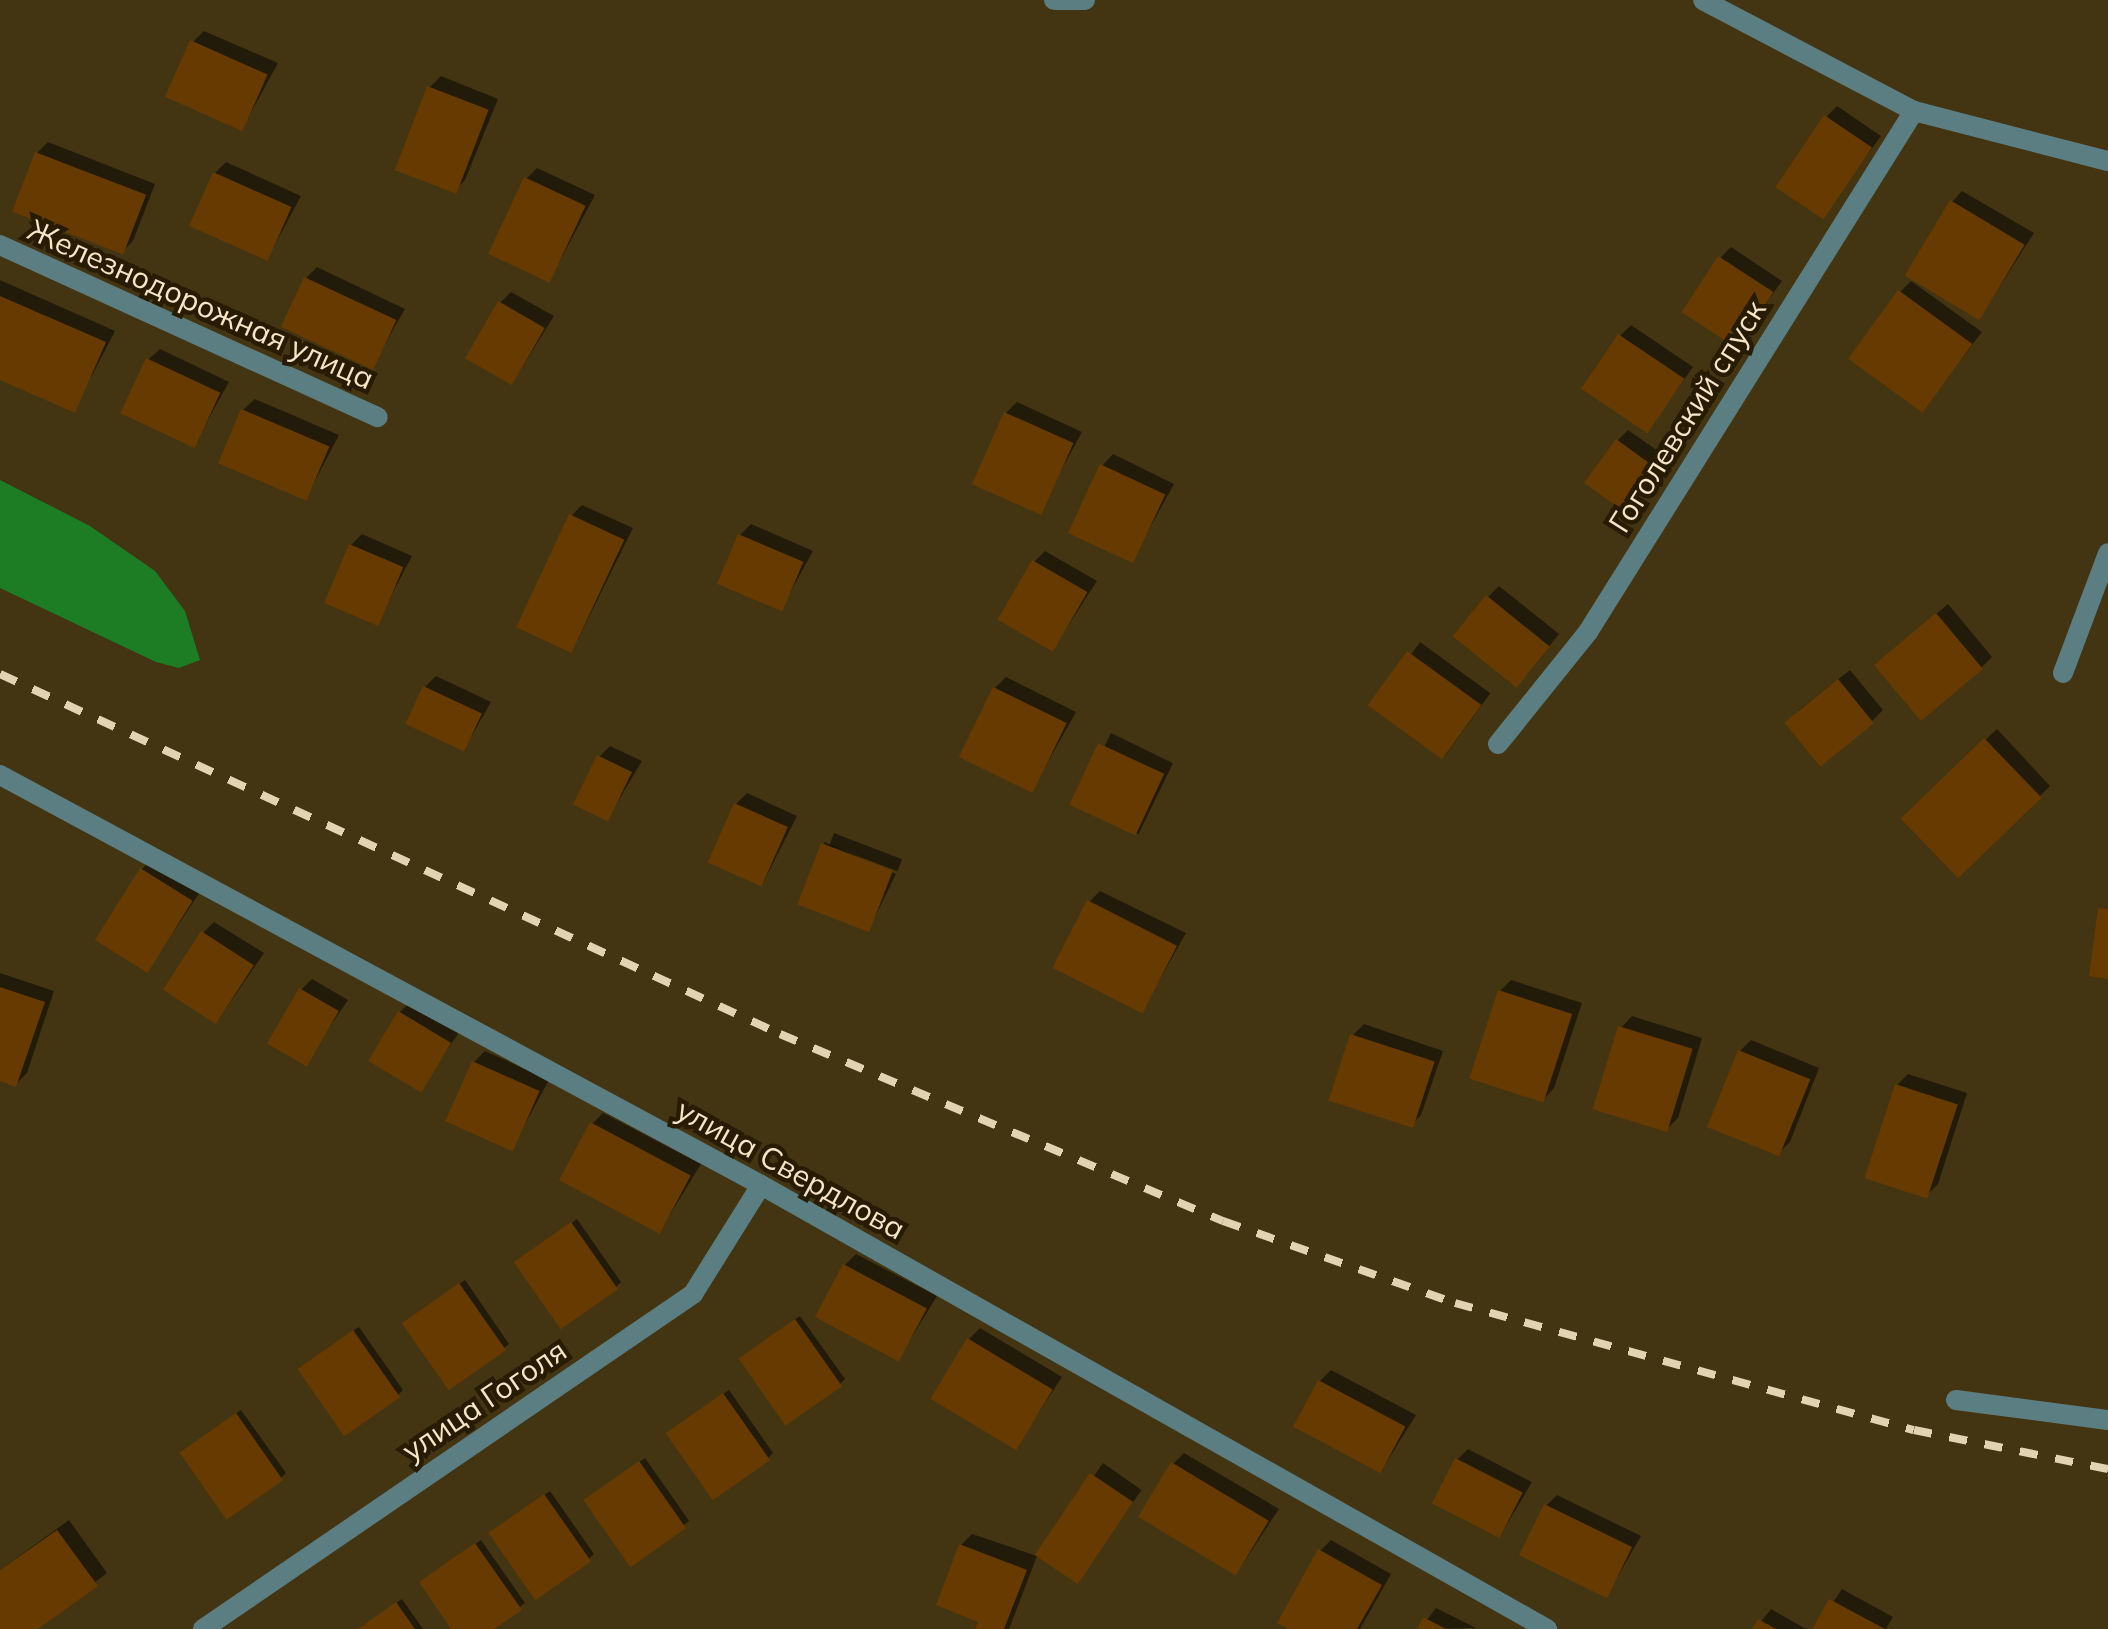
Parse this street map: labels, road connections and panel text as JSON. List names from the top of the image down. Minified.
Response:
{"streets":{"street":["Железнодорожная улица","Гоголевский спуск","улица Свердлова","улица Гоголя"]},"crossings":[["улица Свердлова","улица Гоголя"]]}
